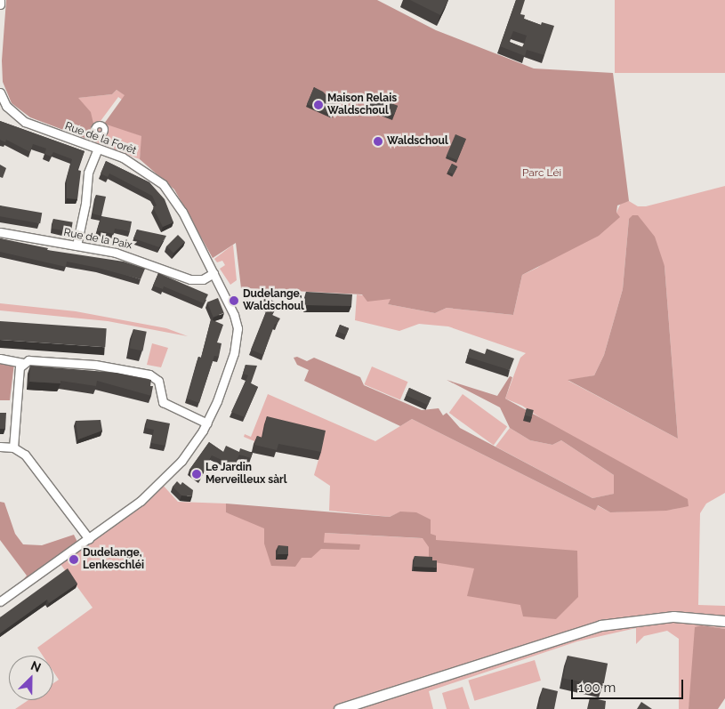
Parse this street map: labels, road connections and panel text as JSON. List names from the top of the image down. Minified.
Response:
{"streets":{"street":["Rue de la Forêt","Rue de la Paix"]},"crossings":[["Rue de la Forêt","Rue de la Paix"]],"parks":["Parc Léi"],"places":["Maison Relais Waldschoul","Waldschoul","Dudelange, Waldschoul","Le Jardin Merveilleux sàrl","Dudelange, Lenkeschléi"],"scale_bar":"100 m","north":"top right"}
